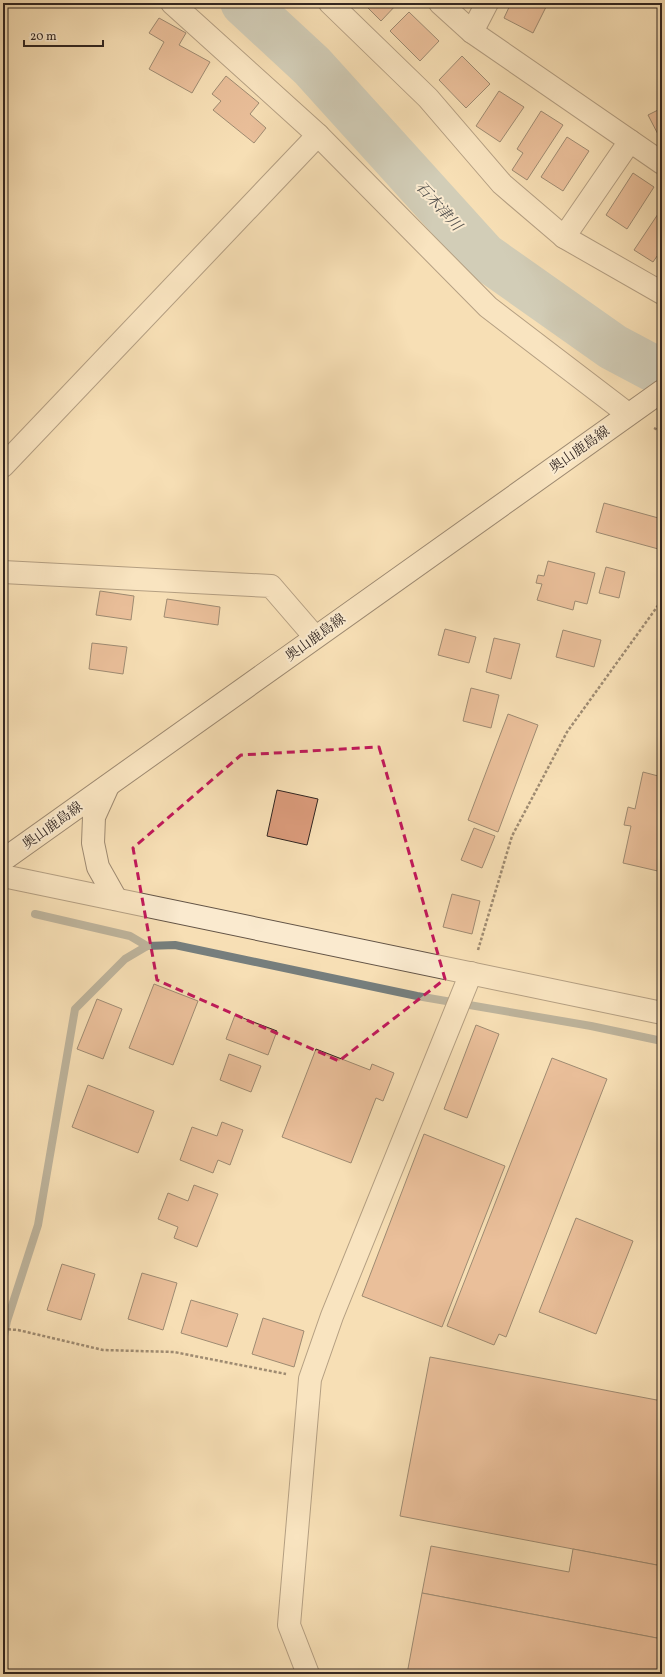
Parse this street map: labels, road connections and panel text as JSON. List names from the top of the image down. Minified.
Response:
{"streets":{"street":["奥山鹿島線"]},"water":["石木津川"],"scale_bar":"20 m"}
